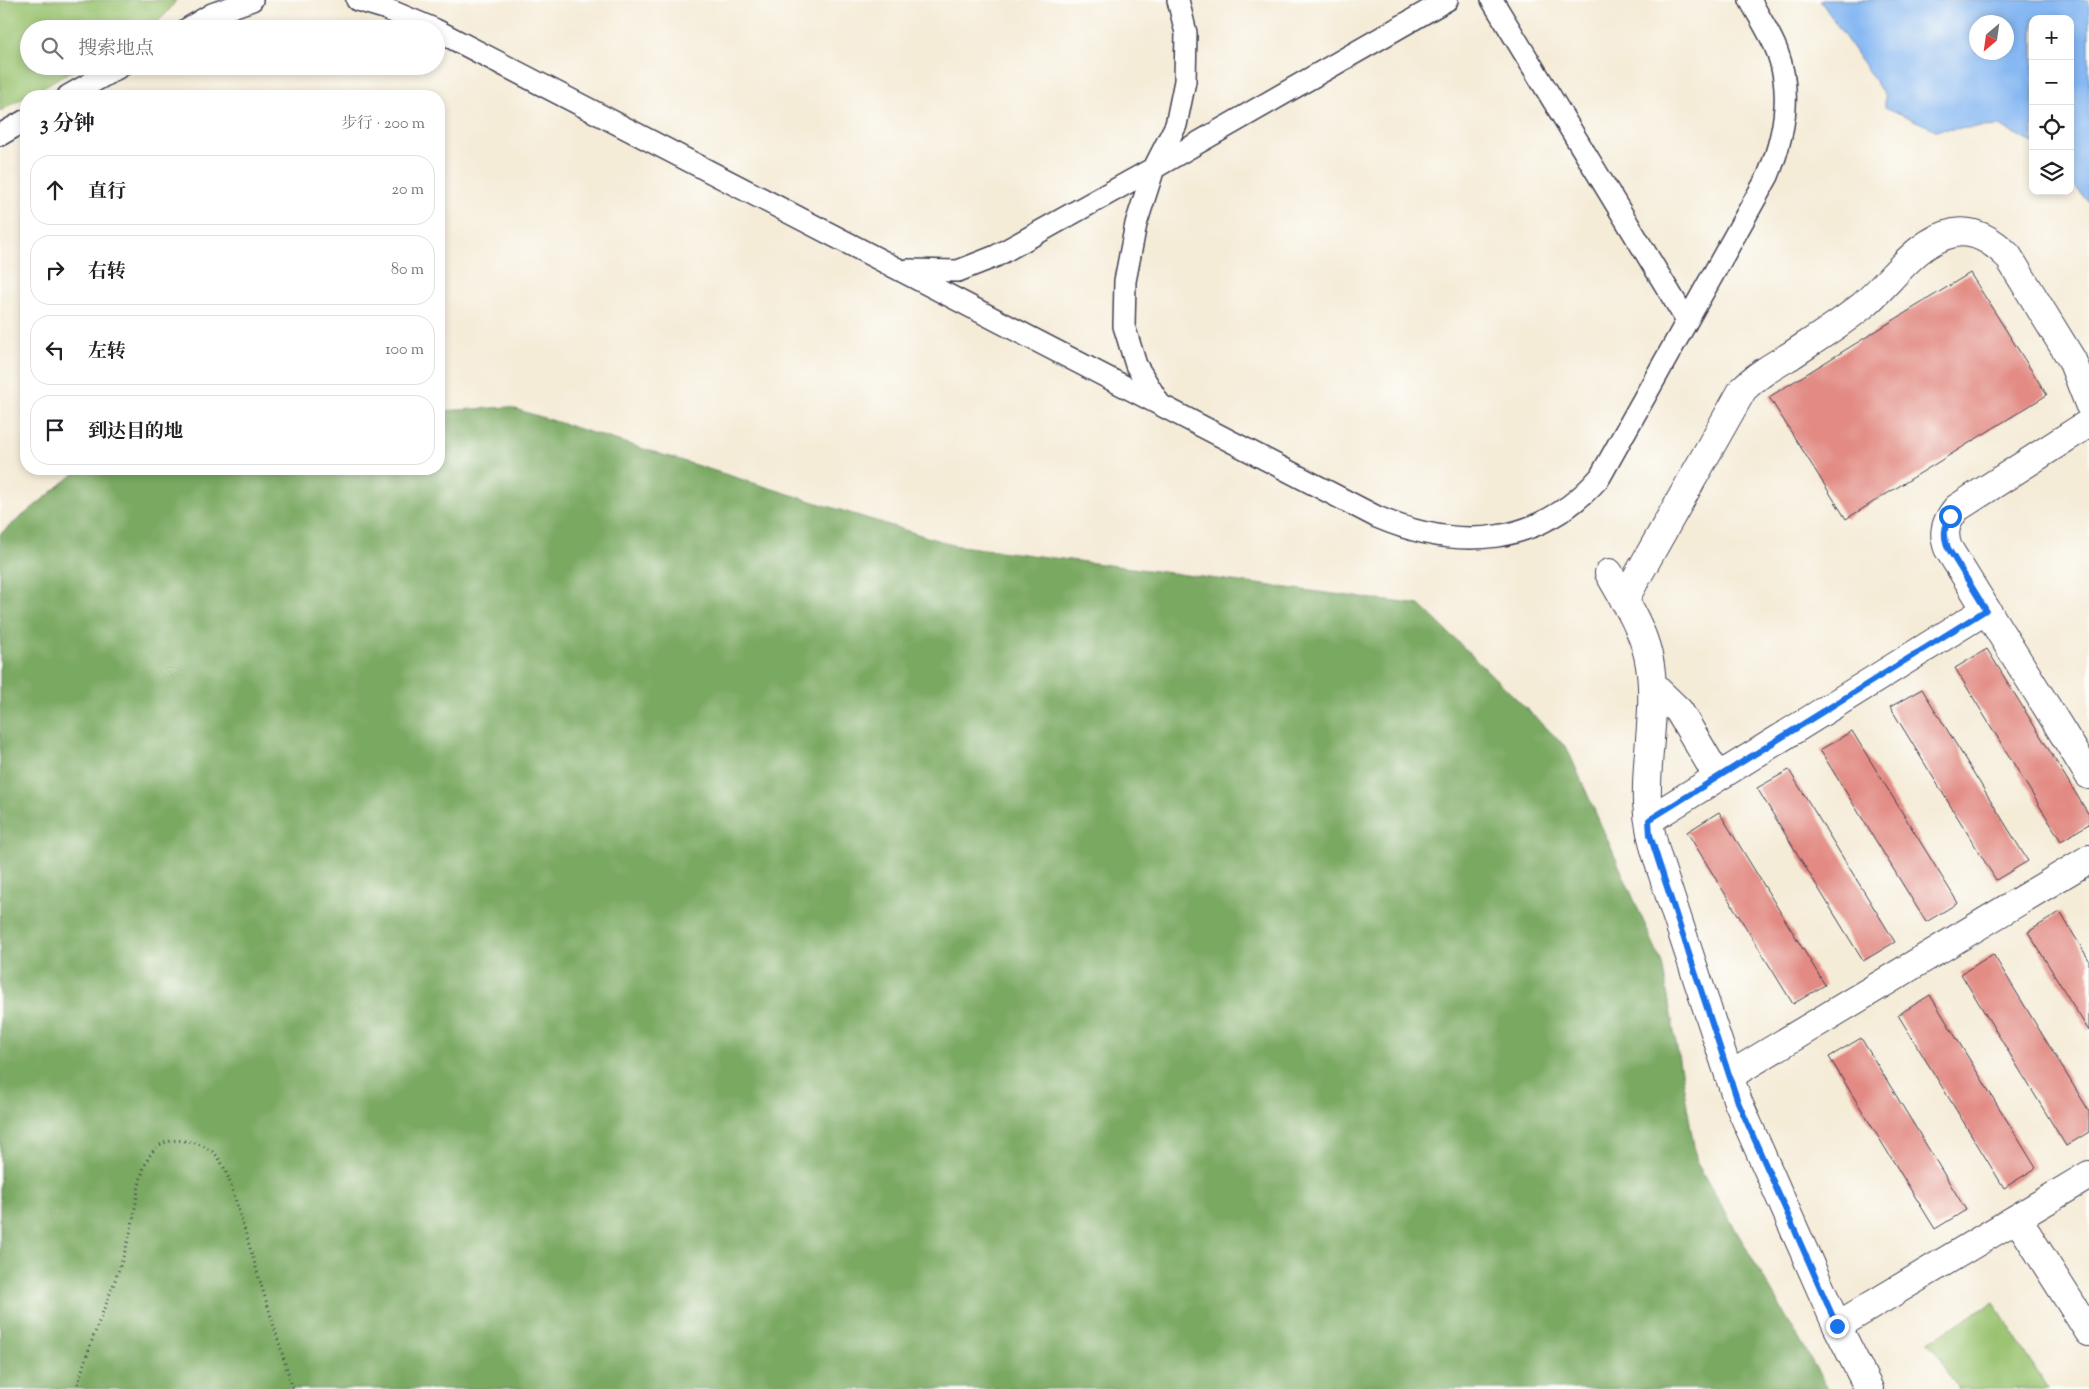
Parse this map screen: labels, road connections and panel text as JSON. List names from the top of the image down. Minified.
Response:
{"north":"bottom left","page":{"map_buttons":["+","−"],"search":"搜索地点","heading":["3 分钟","步行 · 200 m"],"list":[["直行","20 m"],["右转","80 m"],["左转","100 m"],"到达目的地"]}}
